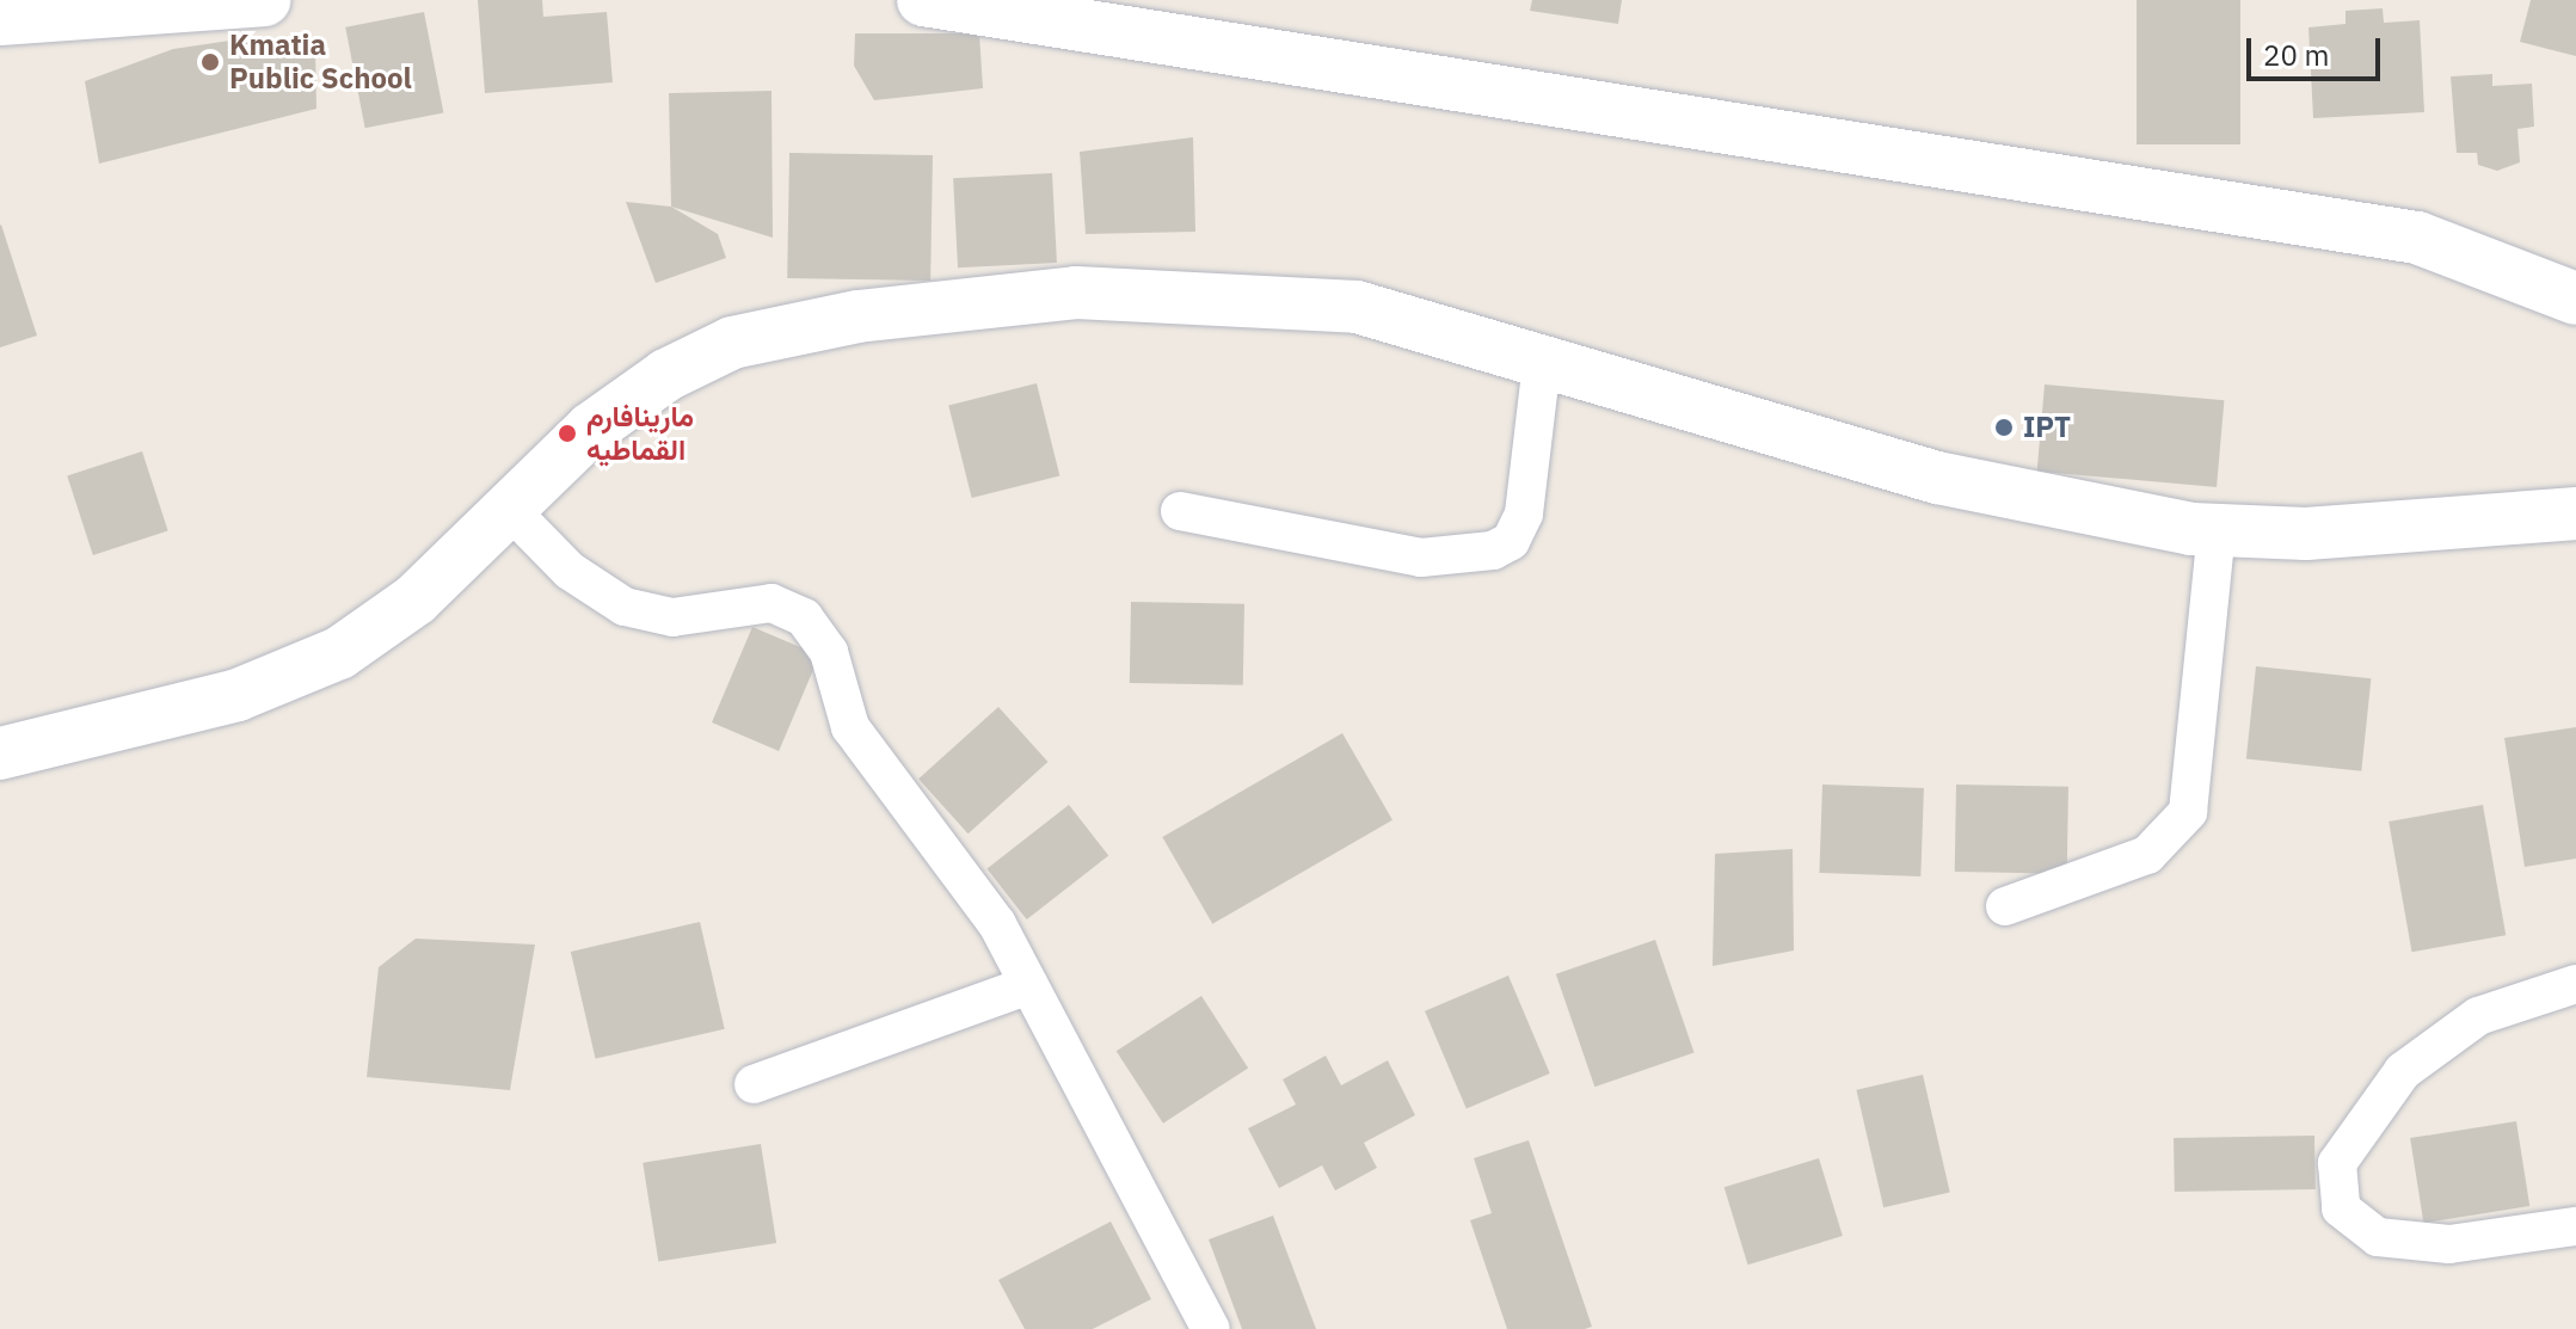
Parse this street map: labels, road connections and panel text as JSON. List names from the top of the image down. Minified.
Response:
{"places":["Kmatia Public School","IPT","مارينافارم القماطيه"],"scale_bar":"20 m"}
